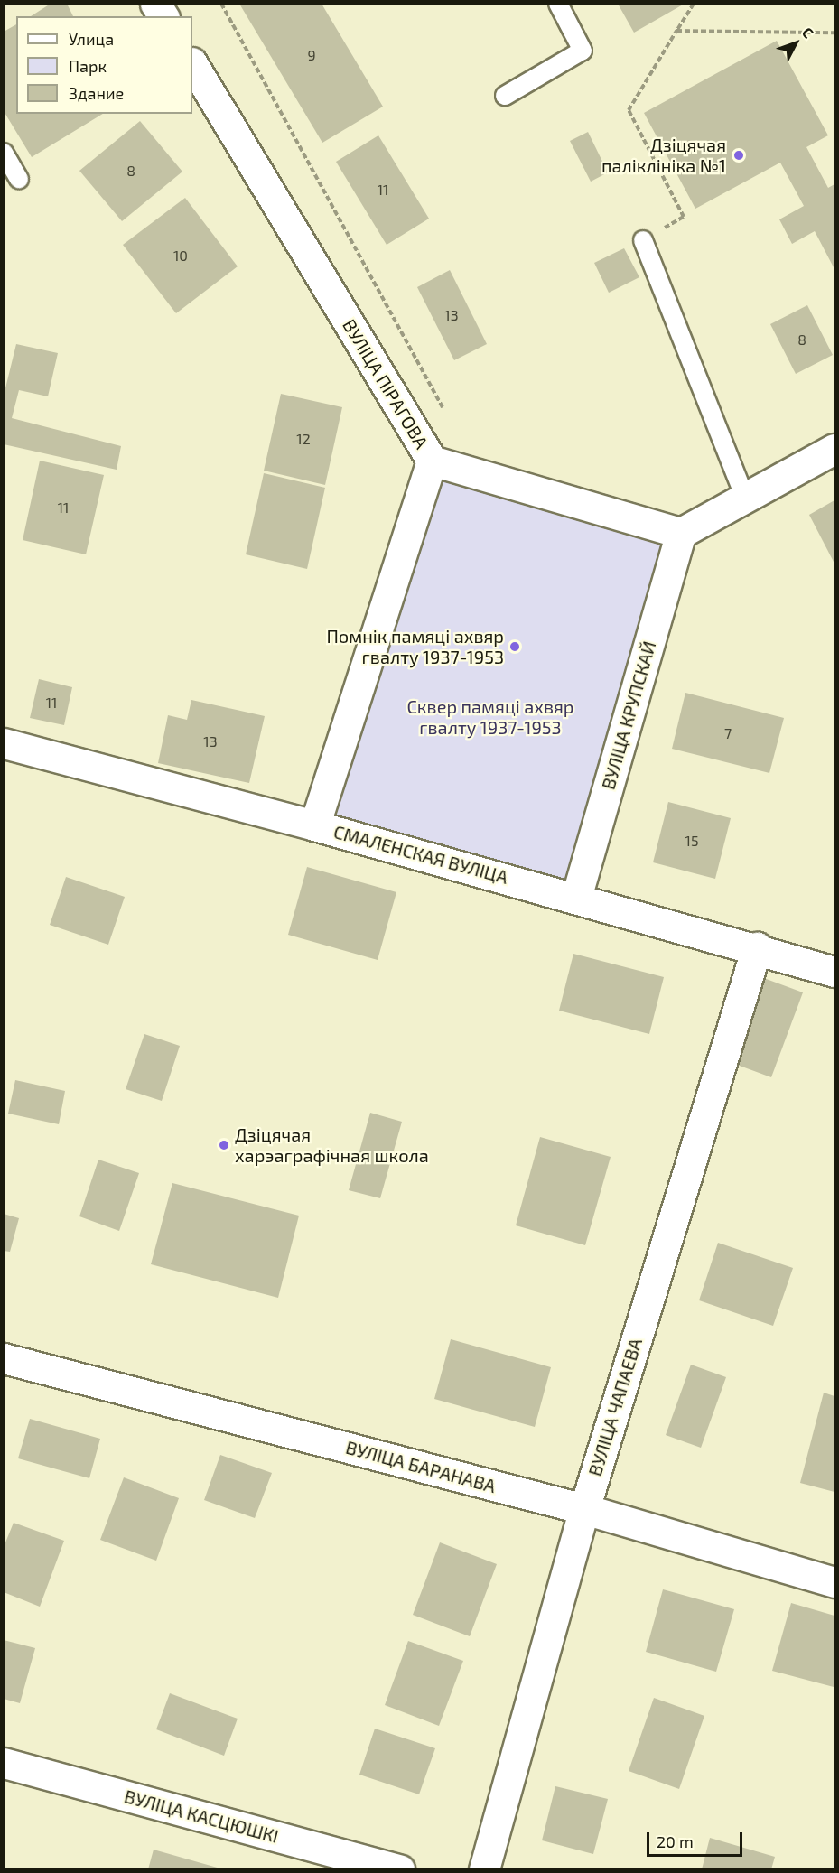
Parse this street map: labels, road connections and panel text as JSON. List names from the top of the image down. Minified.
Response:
{"streets":{"street":["ВУЛІЦА ПІРАГОВА","ВУЛІЦА КРУПСКАЙ","СМАЛЕНСКАЯ ВУЛІЦА","ВУЛІЦА ЧАПАЕВА","ВУЛІЦА БАРАНАВА","ВУЛІЦА КАСЦЮШКІ"]},"crossings":[["ВУЛІЦА ПІРАГОВА","СМАЛЕНСКАЯ ВУЛІЦА"],["ВУЛІЦА КРУПСКАЙ","СМАЛЕНСКАЯ ВУЛІЦА"],["СМАЛЕНСКАЯ ВУЛІЦА","ВУЛІЦА ЧАПАЕВА"],["ВУЛІЦА ЧАПАЕВА","ВУЛІЦА БАРАНАВА"]],"parks":["Сквер памяці ахвяр гвалту 1937-1953"],"places":["Дзіцячая паліклініка №1","Помнік памяці ахвяр гвалту 1937-1953","Дзіцячая харэаграфічная школа"],"house_numbers":["9","8","11","10","13","8","12","11","11","7","13","15"],"legend":["Улица","Парк","Здание"],"scale_bar":"20 m","north":"top right"}
